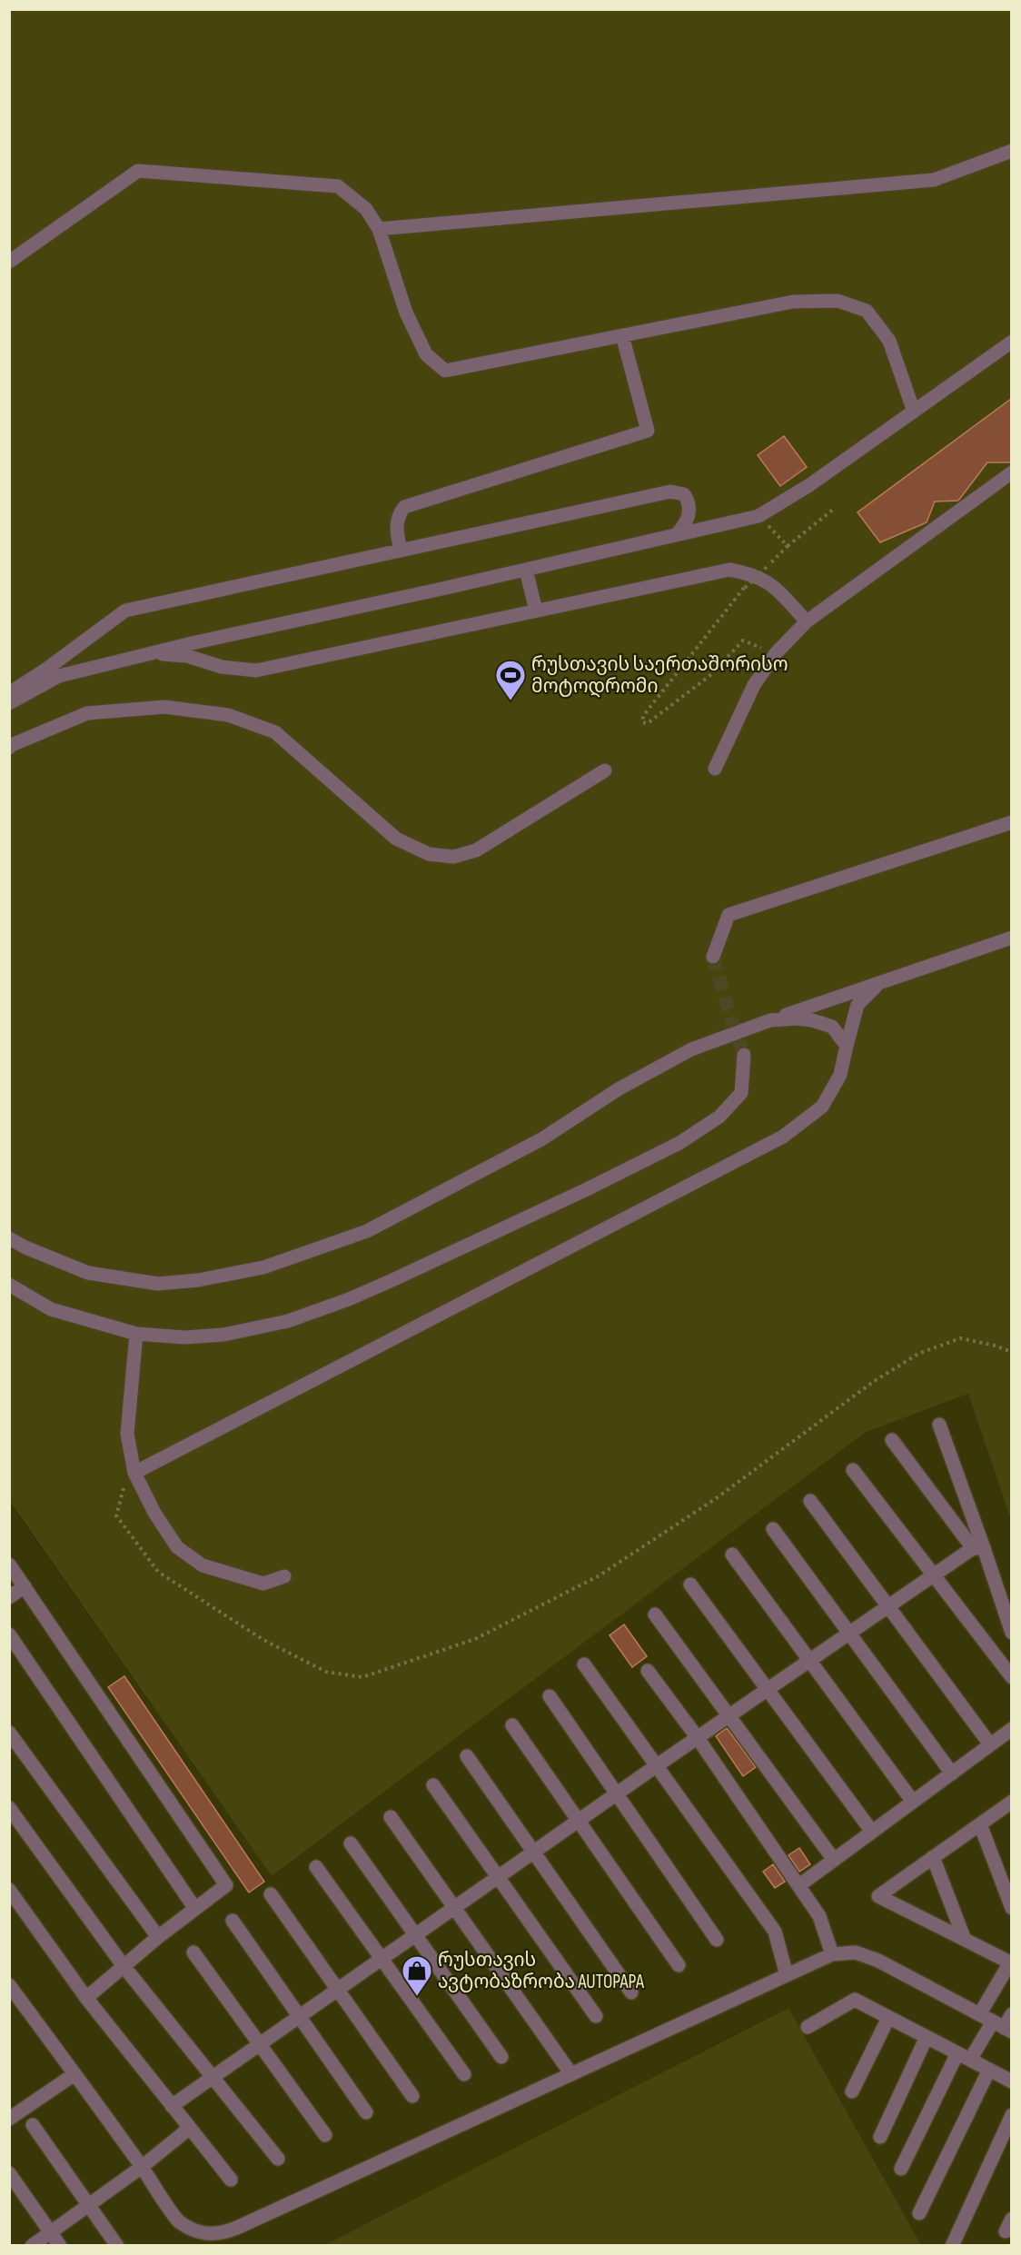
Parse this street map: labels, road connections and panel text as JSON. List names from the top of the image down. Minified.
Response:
{"places":{"sports":["რუსთავის საერთაშორისო მოტოდრომი"],"shop":["რუსთავის ავტობაზრობა AUTOPAPA"]}}
